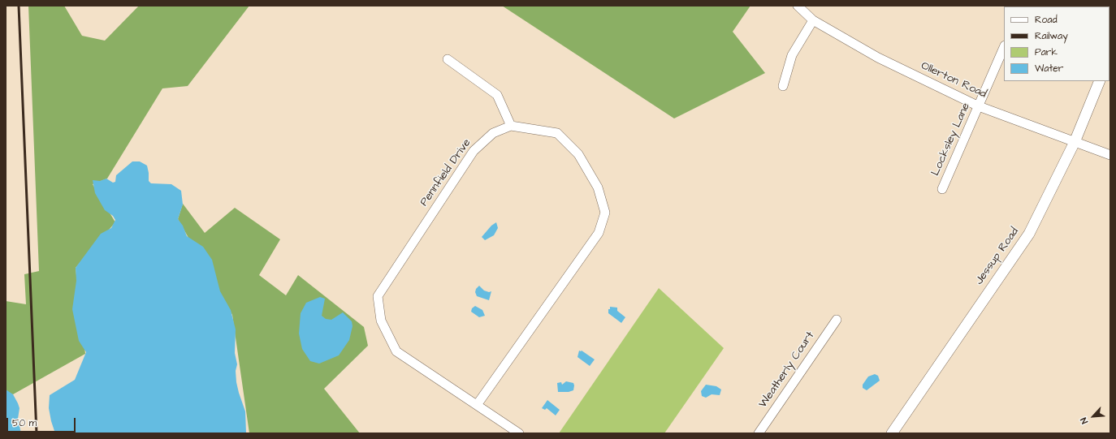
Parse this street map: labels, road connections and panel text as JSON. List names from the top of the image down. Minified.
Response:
{"streets":{"street":["Ollerton Road","Locksley Lane","Pennfield Drive","Jessup Road","Weatherly Court"]},"crossings":[["Ollerton Road","Locksley Lane"],["Ollerton Road","Jessup Road"]],"legend":["Road","Railway","Park","Water"],"scale_bar":"50 m","north":"bottom left"}
